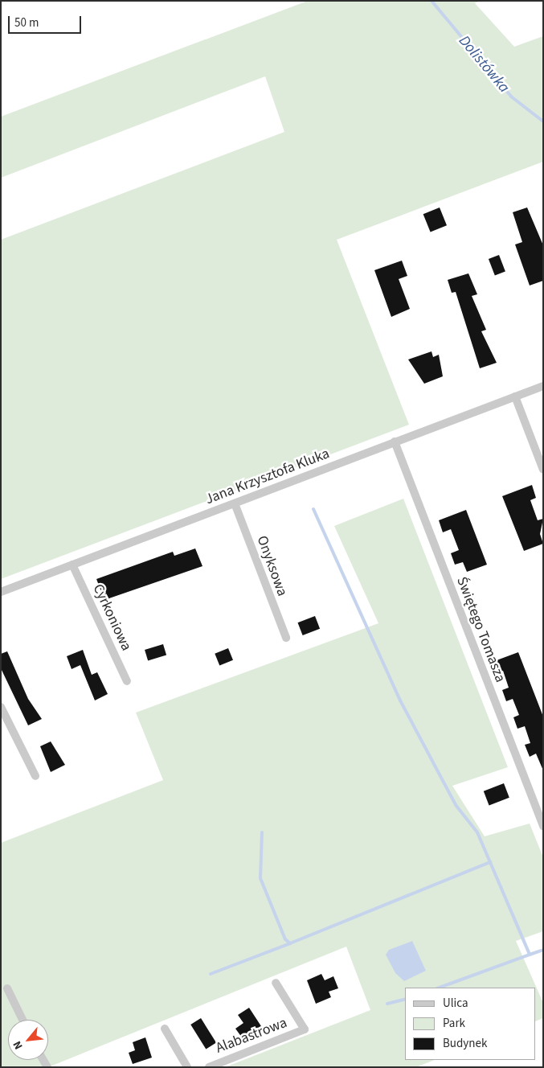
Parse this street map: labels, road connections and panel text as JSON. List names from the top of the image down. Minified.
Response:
{"streets":{"street":["Jana Krzysztofa Kluka","Onyksowa","Cyrkoniowa","Świętego Tomasza","Alabastrowa"]},"crossings":[["Jana Krzysztofa Kluka","Onyksowa"],["Jana Krzysztofa Kluka","Cyrkoniowa"],["Jana Krzysztofa Kluka","Świętego Tomasza"]],"water":["Dolistówka"],"legend":["Ulica","Park","Budynek"],"scale_bar":"50 m","north":"bottom left"}
